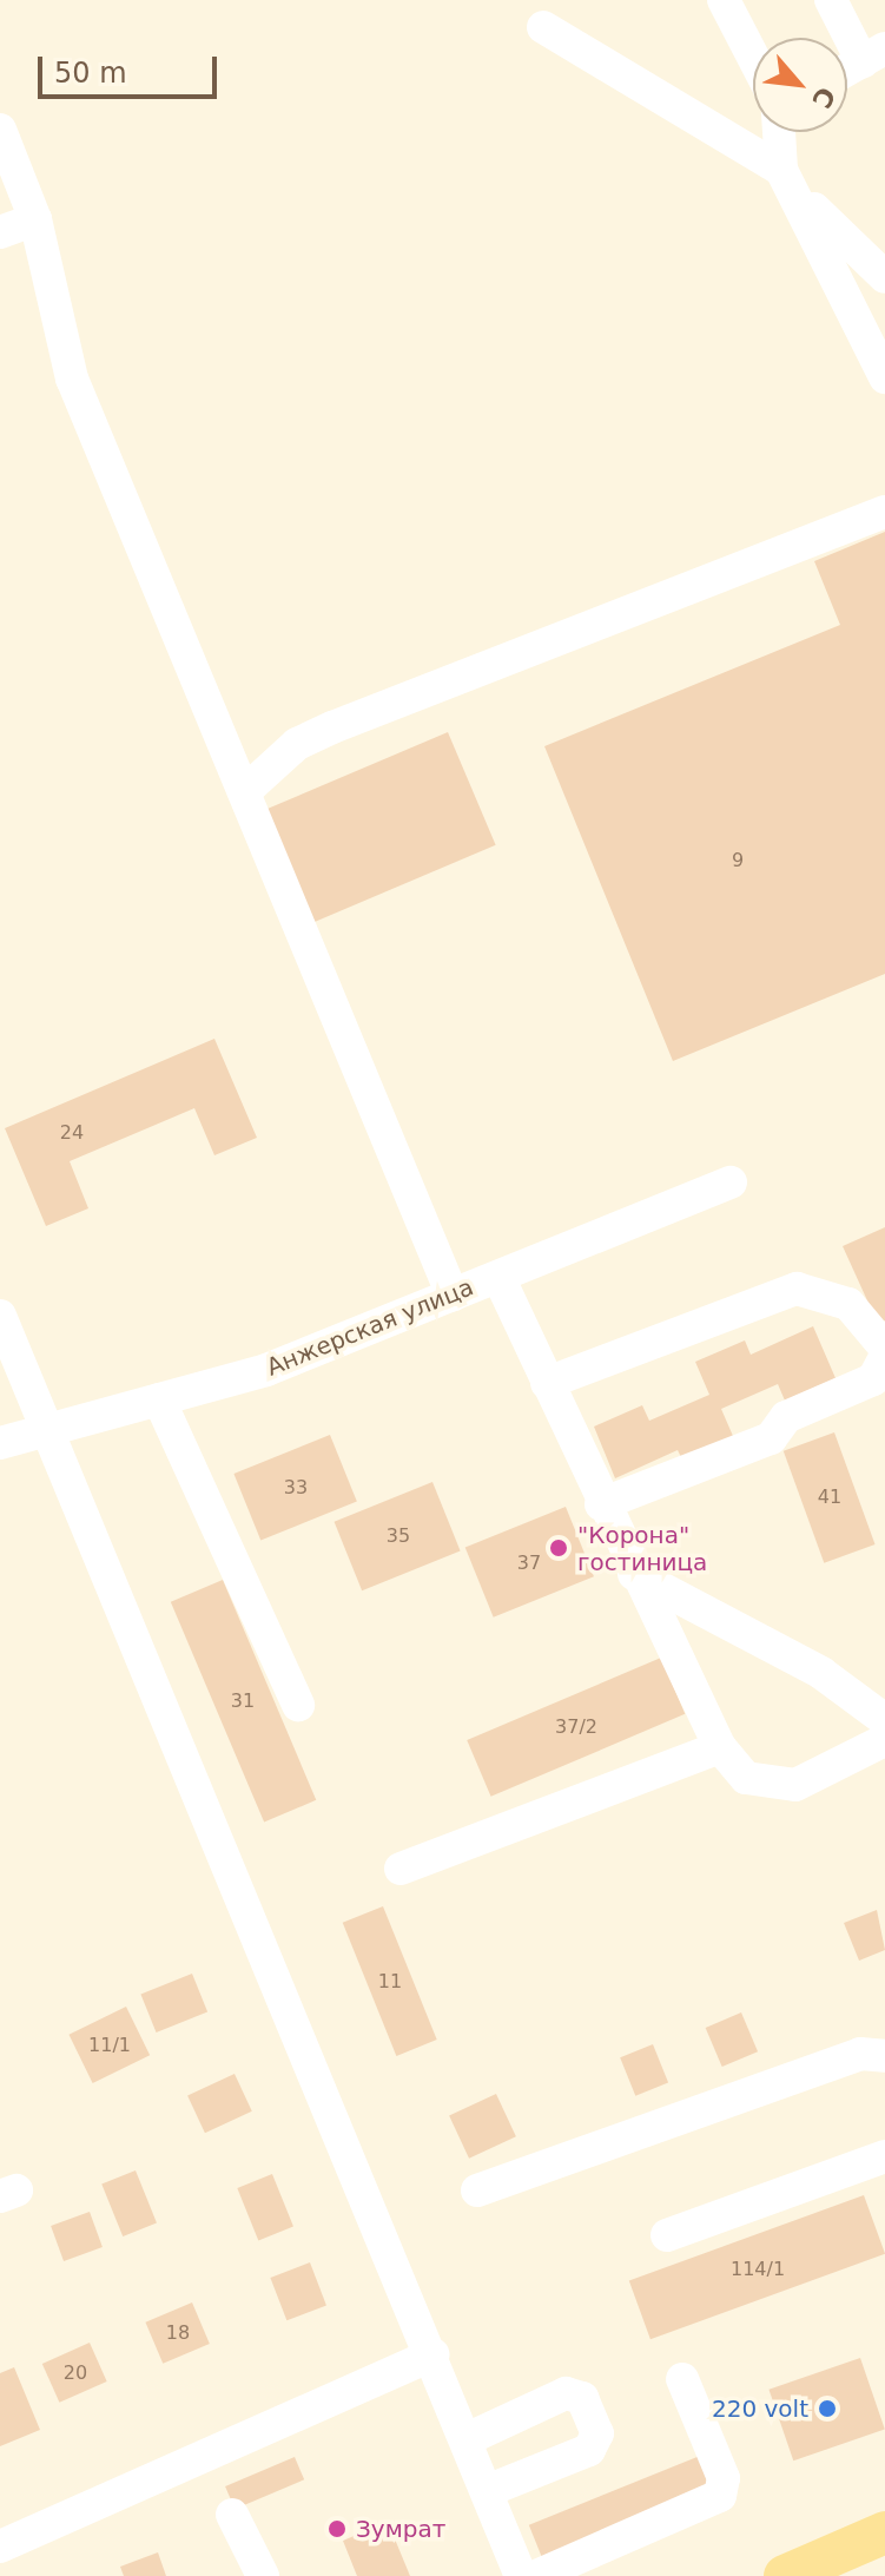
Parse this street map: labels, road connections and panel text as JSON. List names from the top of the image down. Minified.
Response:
{"streets":{"street":["Анжерская улица"]},"places":["\"Корона\" гостиница","220 volt","Зумрат"],"house_numbers":["9","24","33","41","35","37","31","37/2","11","11/1","114/1","18","20"],"scale_bar":"50 m","north":"bottom right"}
